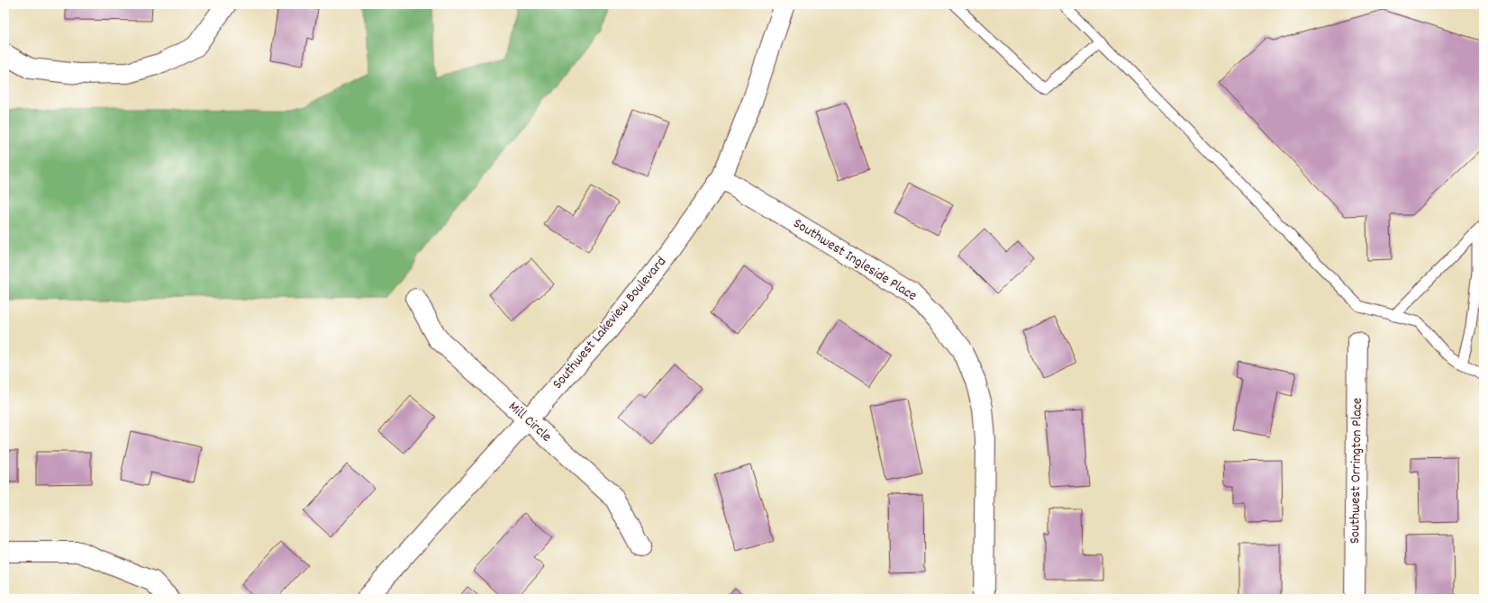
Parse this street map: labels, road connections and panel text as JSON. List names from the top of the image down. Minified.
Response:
{"streets":{"street":["Southwest Ingleside Place","Southwest Lakeview Boulevard","Mill Circle","Southwest Orrington Place"]},"crossings":[["Southwest Ingleside Place","Southwest Lakeview Boulevard"],["Southwest Lakeview Boulevard","Mill Circle"]]}
